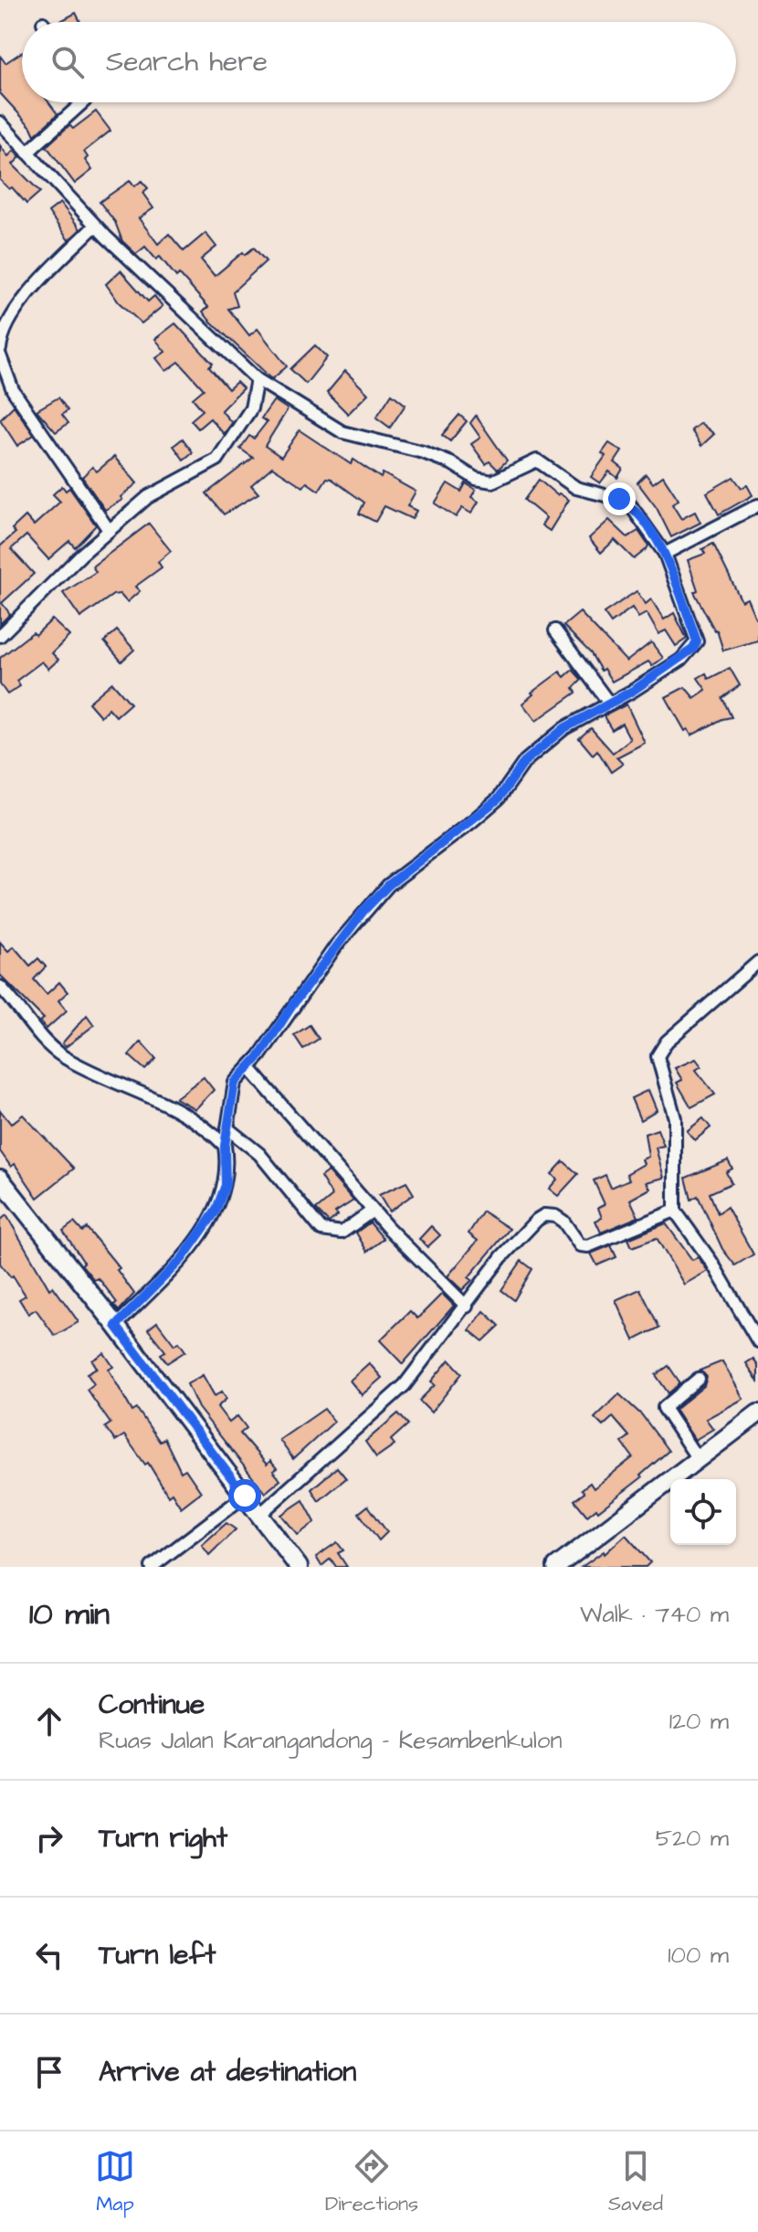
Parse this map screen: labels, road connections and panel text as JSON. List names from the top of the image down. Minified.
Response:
{"page":{"search":"Search here","heading":["10 min","Walk · 740 m"],"list":[["Continue","Ruas Jalan Karangandong - Kesambenkulon","120 m"],["Turn right","520 m"],["Turn left","100 m"],"Arrive at destination"],"nav":["Map","Directions","Saved"]}}
